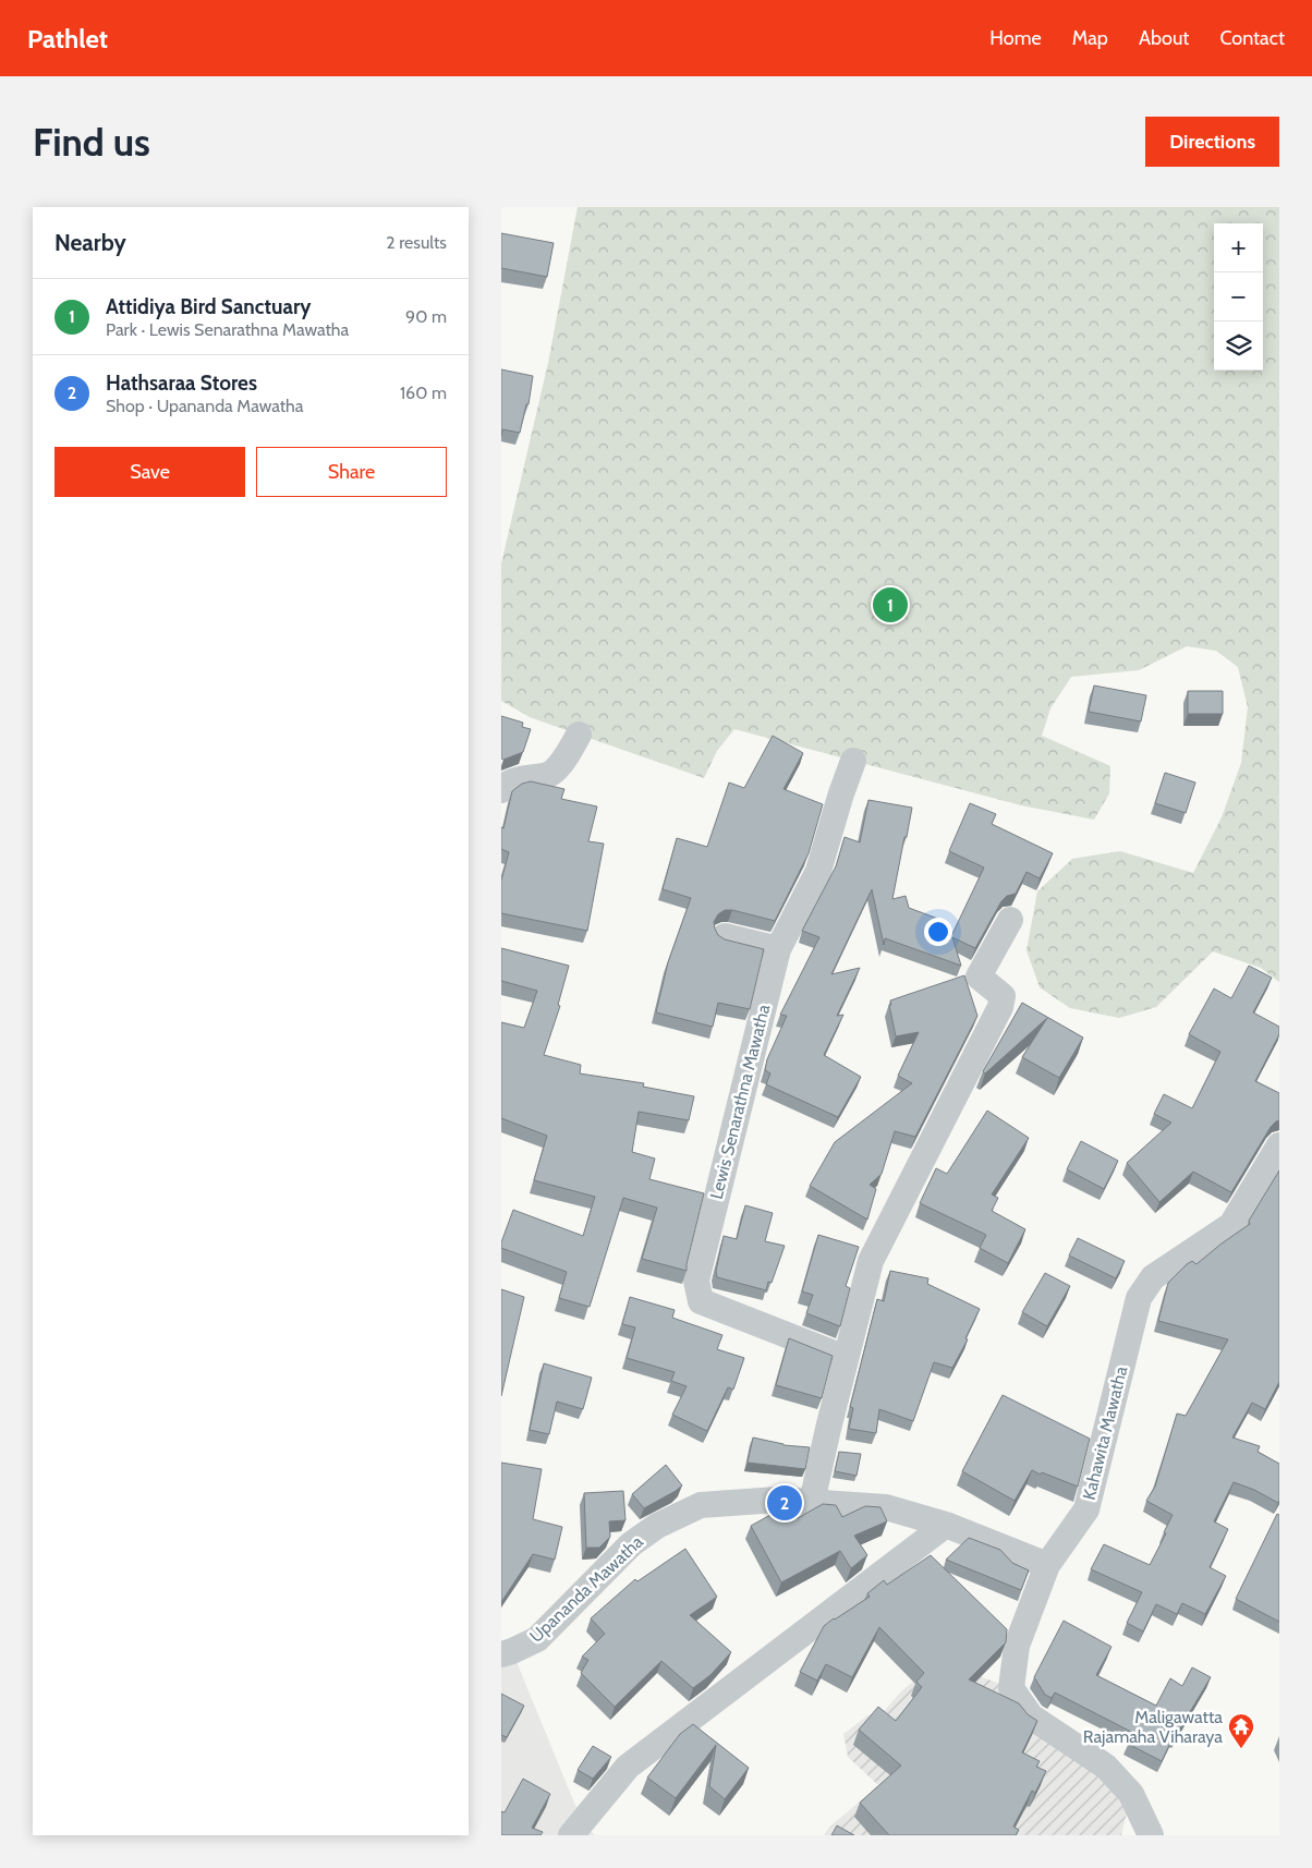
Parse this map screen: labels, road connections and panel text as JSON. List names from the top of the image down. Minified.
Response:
{"streets":{"street":["Lewis Senarathna Mawatha","Kahawita Mawatha","Upananda Mawatha"]},"crossings":[["Kahawita Mawatha","Upananda Mawatha"]],"places":{"temple":["Maligawatta Rajamaha Viharaya"]},"page":{"header":"Pathlet","nav":["Home","Map","About","Contact"],"buttons":["Directions",["Save","Share"]],"title":"Find us","heading":["Nearby","2 results"],"map_buttons":["+","−"],"list":[{"mark":"1","name":"Attidiya Bird Sanctuary","note":"Park · Lewis Senarathna Mawatha","value":"90 m"},{"mark":"2","name":"Hathsaraa Stores","note":"Shop · Upananda Mawatha","value":"160 m"}],"pins":["1","2"]}}
